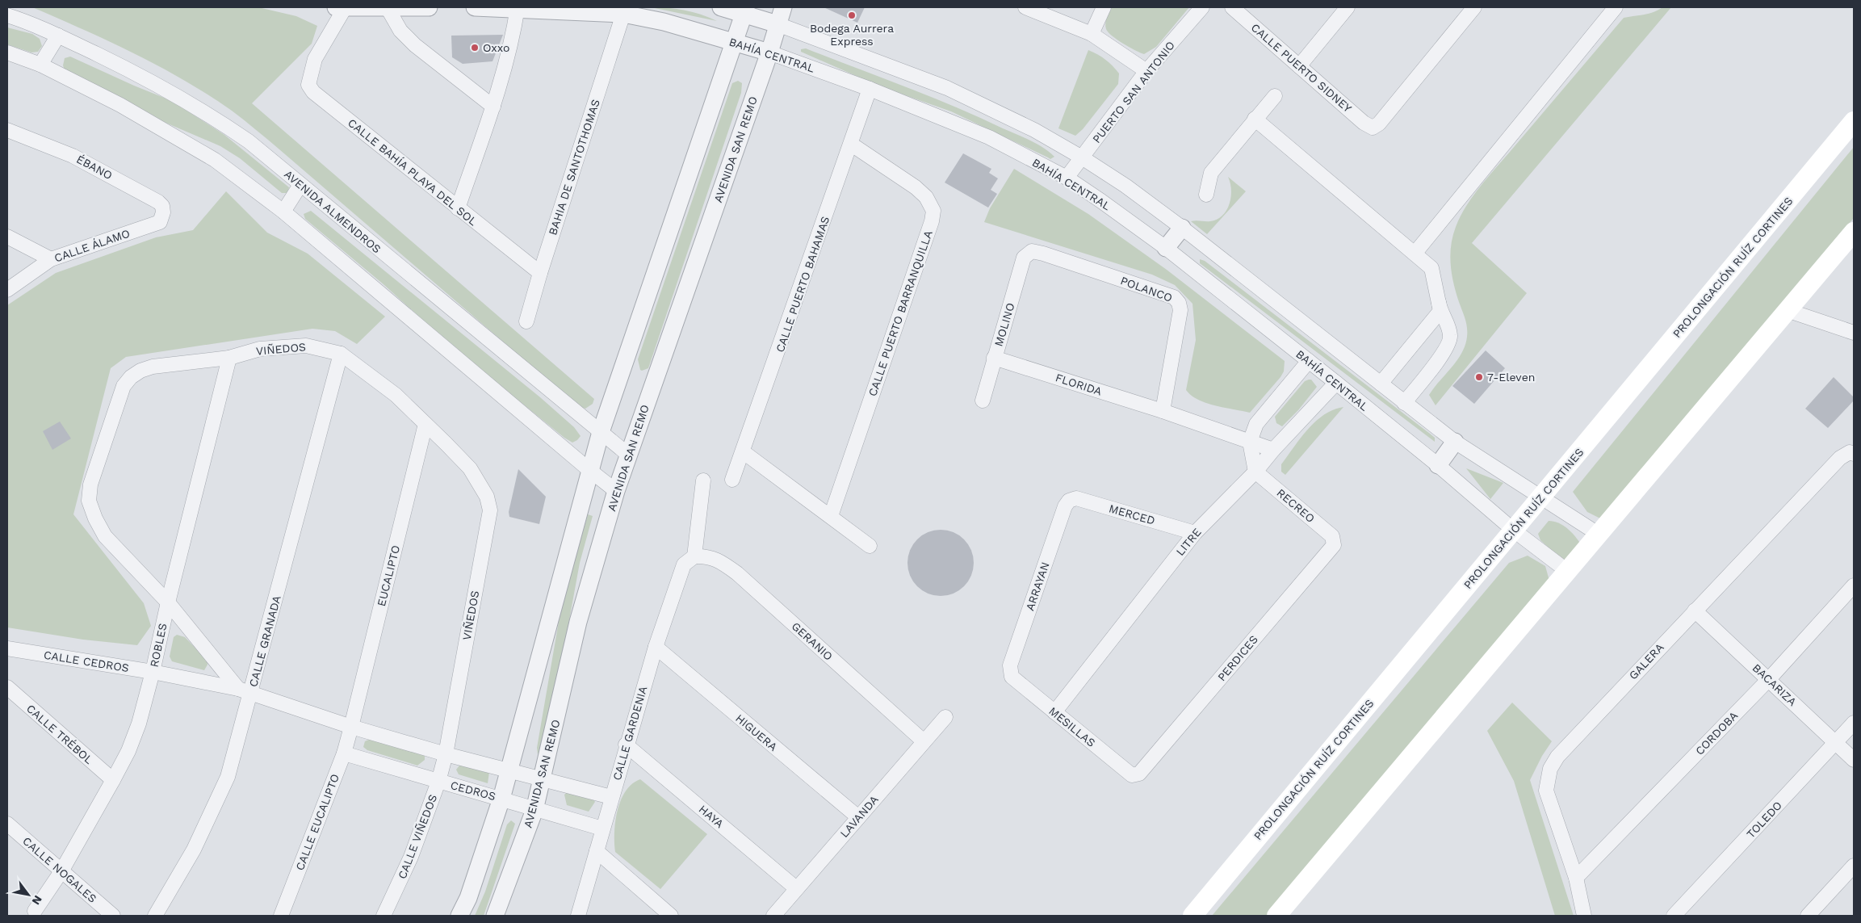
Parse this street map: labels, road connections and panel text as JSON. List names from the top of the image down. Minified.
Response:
{"streets":{"main road":["PROLONGACIÓN RUÍZ CORTINES"],"street":["BAHÍA CENTRAL","CALLE PUERTO SIDNEY","PUERTO SAN ANTONIO","AVENIDA SAN REMO","ÉBANO","BAHIA DE SANTOTHOMAS","CALLE BAHÍA PLAYA DEL SOL","AVENIDA ALMENDROS","CALLE ÁLAMO","CALLE PUERTO BAHAMAS","POLANCO","CALLE PUERTO BARRANQUILLA","MOLINO","VIÑEDOS","FLORIDA","RECREO","MERCED","LITRE","EUCALIPTO","ARRAYAN","CALLE GRANADA","GERANIO","ROBLES","PERDICES","CALLE CEDROS","GALERA","BACARIZA","MESILLAS","HIGUERA","CALLE GARDENIA","CORDOBA","CALLE TRÉBOL","CEDROS","HAYA","LAVANDA","TOLEDO","CALLE EUCALIPTO","CALLE VIÑEDOS","CALLE NOGALES"]},"crossings":[["BAHÍA CENTRAL","PUERTO SAN ANTONIO"],["BAHÍA CENTRAL","AVENIDA SAN REMO"],["BAHÍA CENTRAL","BAHIA DE SANTOTHOMAS"],["BAHÍA CENTRAL","PROLONGACIÓN RUÍZ CORTINES"],["BAHÍA CENTRAL","CALLE PUERTO BAHAMAS"],["BAHÍA CENTRAL","LITRE"],["AVENIDA SAN REMO","AVENIDA ALMENDROS"],["AVENIDA SAN REMO","CEDROS"],["ÉBANO","CALLE ÁLAMO"],["BAHIA DE SANTOTHOMAS","CALLE BAHÍA PLAYA DEL SOL"],["CALLE PUERTO BAHAMAS","CALLE PUERTO BARRANQUILLA"],["POLANCO","MOLINO"],["POLANCO","FLORIDA"],["MOLINO","FLORIDA"],["VIÑEDOS","EUCALIPTO"],["VIÑEDOS","CALLE GRANADA"],["VIÑEDOS","ROBLES"],["VIÑEDOS","CALLE CEDROS"],["VIÑEDOS","CALLE VIÑEDOS"],["FLORIDA","LITRE"],["RECREO","LITRE"],["RECREO","PERDICES"],["MERCED","LITRE"],["MERCED","ARRAYAN"],["LITRE","MESILLAS"],["EUCALIPTO","CALLE CEDROS"],["EUCALIPTO","CALLE EUCALIPTO"],["ARRAYAN","MESILLAS"],["CALLE GRANADA","CALLE CEDROS"],["GERANIO","CALLE GARDENIA"],["GERANIO","LAVANDA"],["ROBLES","CALLE CEDROS"],["ROBLES","CALLE TRÉBOL"],["ROBLES","CALLE NOGALES"],["PERDICES","MESILLAS"],["CALLE CEDROS","CALLE EUCALIPTO"],["GALERA","BACARIZA"],["GALERA","CORDOBA"],["BACARIZA","CORDOBA"],["BACARIZA","TOLEDO"],["HIGUERA","CALLE GARDENIA"],["HIGUERA","LAVANDA"],["CALLE GARDENIA","CEDROS"],["CALLE GARDENIA","HAYA"],["CEDROS","CALLE EUCALIPTO"],["CEDROS","CALLE VIÑEDOS"],["HAYA","LAVANDA"]],"places":["Bodega Aurrera Express","Oxxo","7-Eleven"],"north":"bottom right"}
